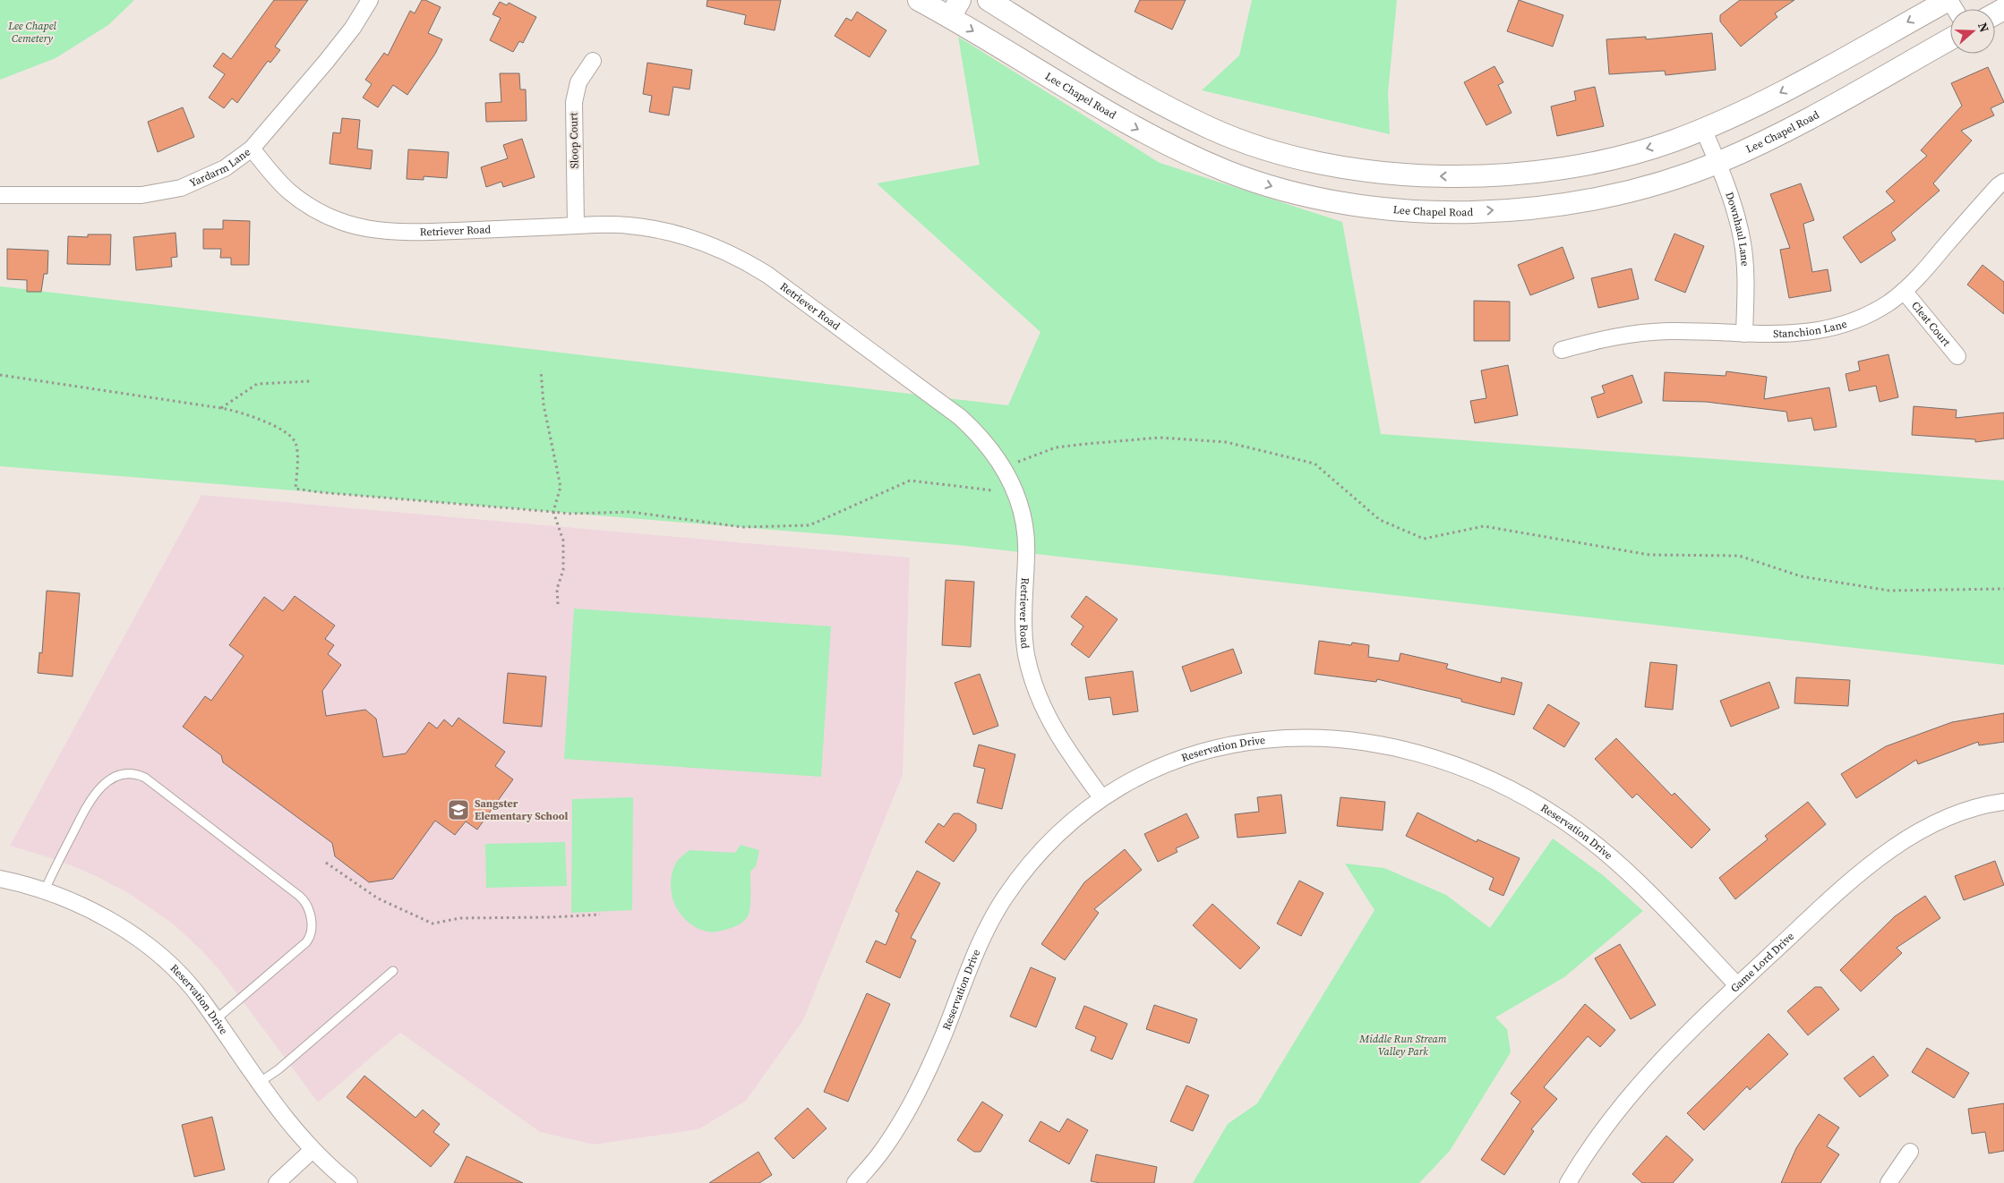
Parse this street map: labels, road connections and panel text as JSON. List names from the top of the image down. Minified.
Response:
{"streets":{"main road":["Lee Chapel Road"],"street":["Sloop Court","Yardarm Lane","Downhaul Lane","Retriever Road","Cleat Court","Stanchion Lane","Reservation Drive","Game Lord Drive"]},"crossings":[["Lee Chapel Road","Downhaul Lane"],["Sloop Court","Retriever Road"],["Yardarm Lane","Retriever Road"],["Downhaul Lane","Stanchion Lane"],["Retriever Road","Reservation Drive"],["Cleat Court","Stanchion Lane"],["Reservation Drive","Game Lord Drive"]],"parks":["Lee Chapel Cemetery","Middle Run Stream Valley Park"],"places":{"school or university":["Sangster Elementary School"]},"north":"right"}
